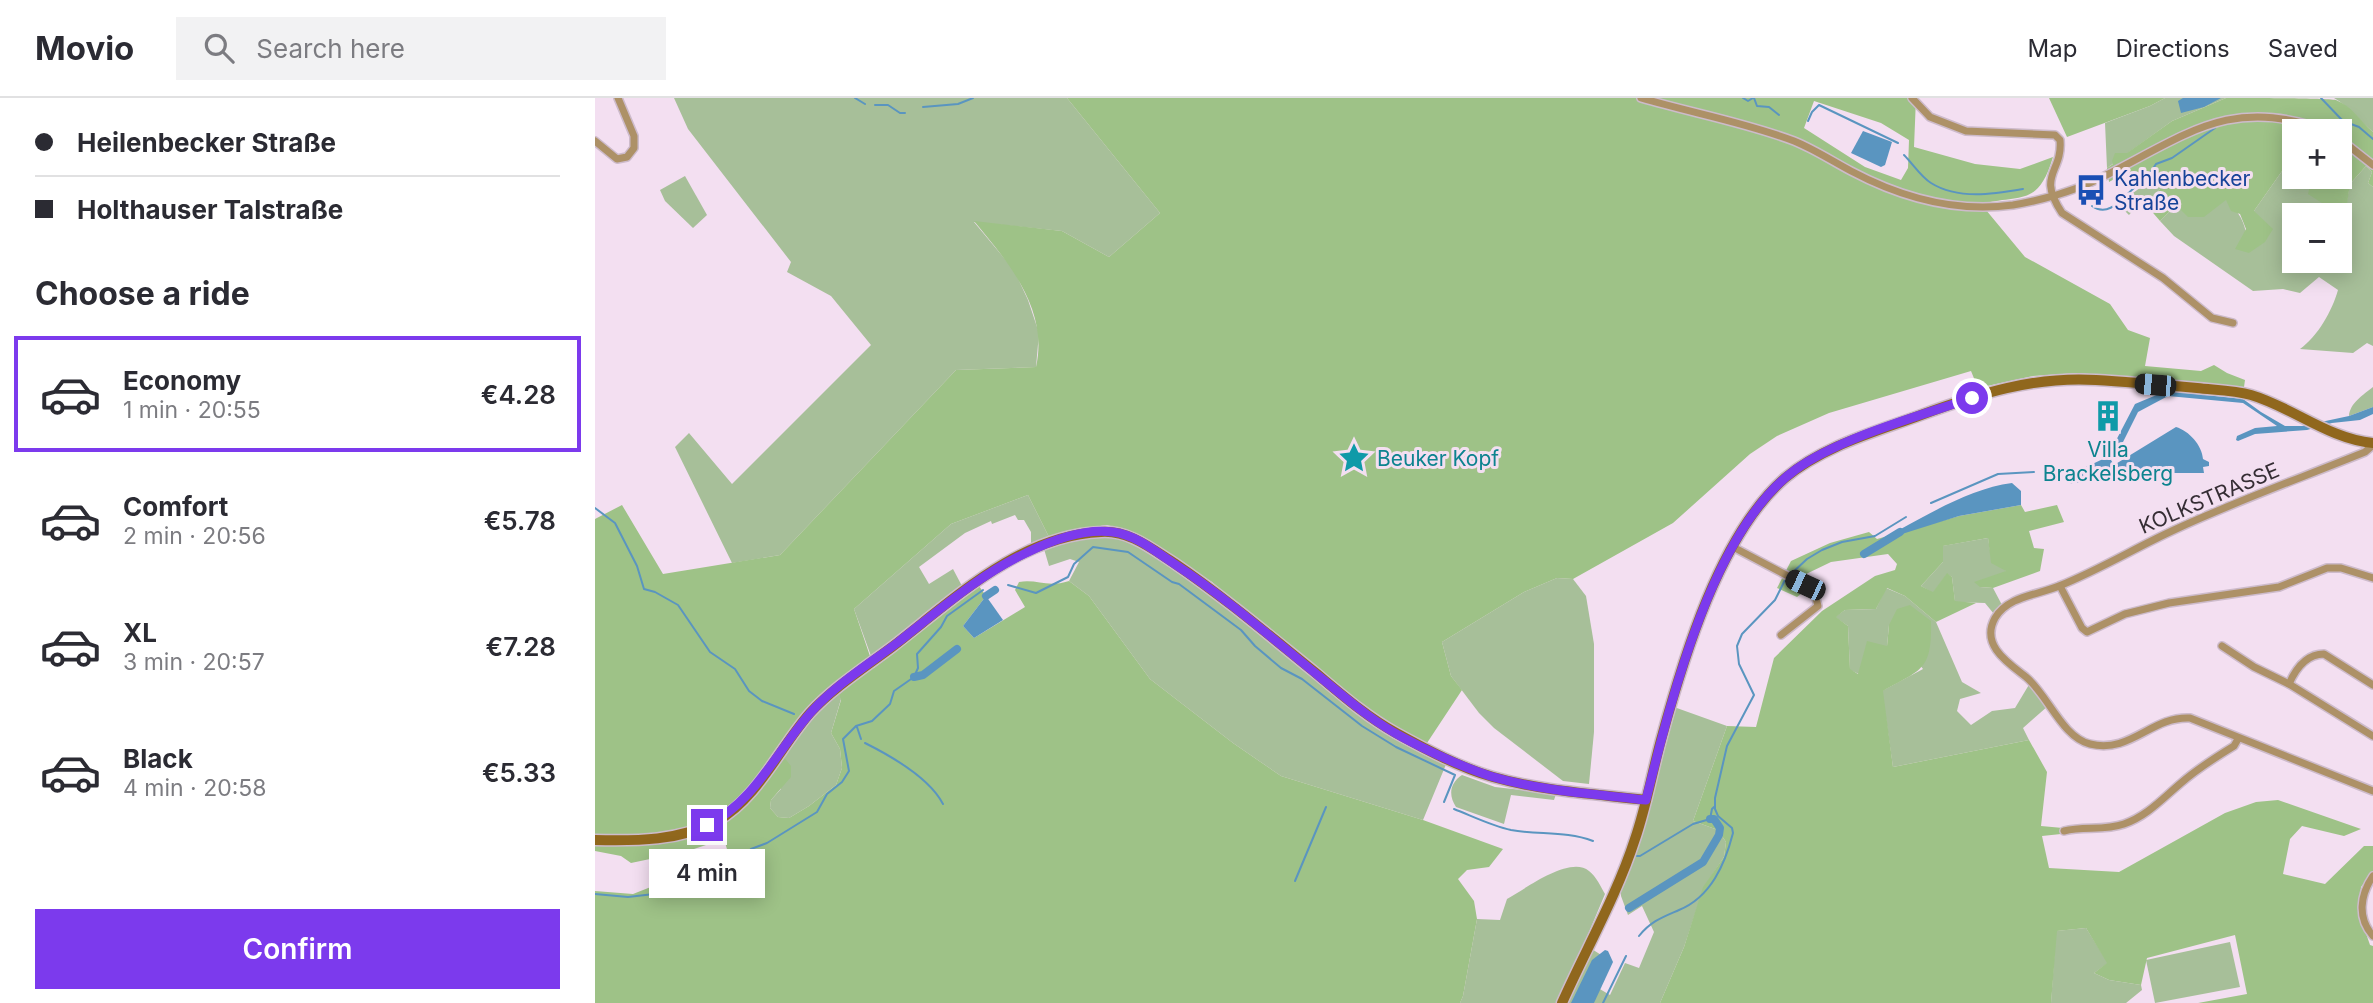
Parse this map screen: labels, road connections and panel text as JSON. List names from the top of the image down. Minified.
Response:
{"streets":{"street":["KOLKSTRASSE"]},"places":{"bus stop":["Kahlenbecker Straße"],"building":["Villa Brackelsberg"],"place":["Beuker Kopf"]},"page":{"header":"Movio","search":"Search here","nav":["Map","Directions","Saved"],"banner":["Heilenbecker Straße","Holthauser Talstraße"],"map_buttons":["+","−"],"heading":"Choose a ride","list":[{"name":"Economy","note":"1 min · 20:55","value":"€4.28"},{"name":"Comfort","note":"2 min · 20:56","value":"€5.78"},{"name":"XL","note":"3 min · 20:57","value":"€7.28"},{"name":"Black","note":"4 min · 20:58","value":"€5.33"}],"bubble":"4 min","buttons":"Confirm"}}
